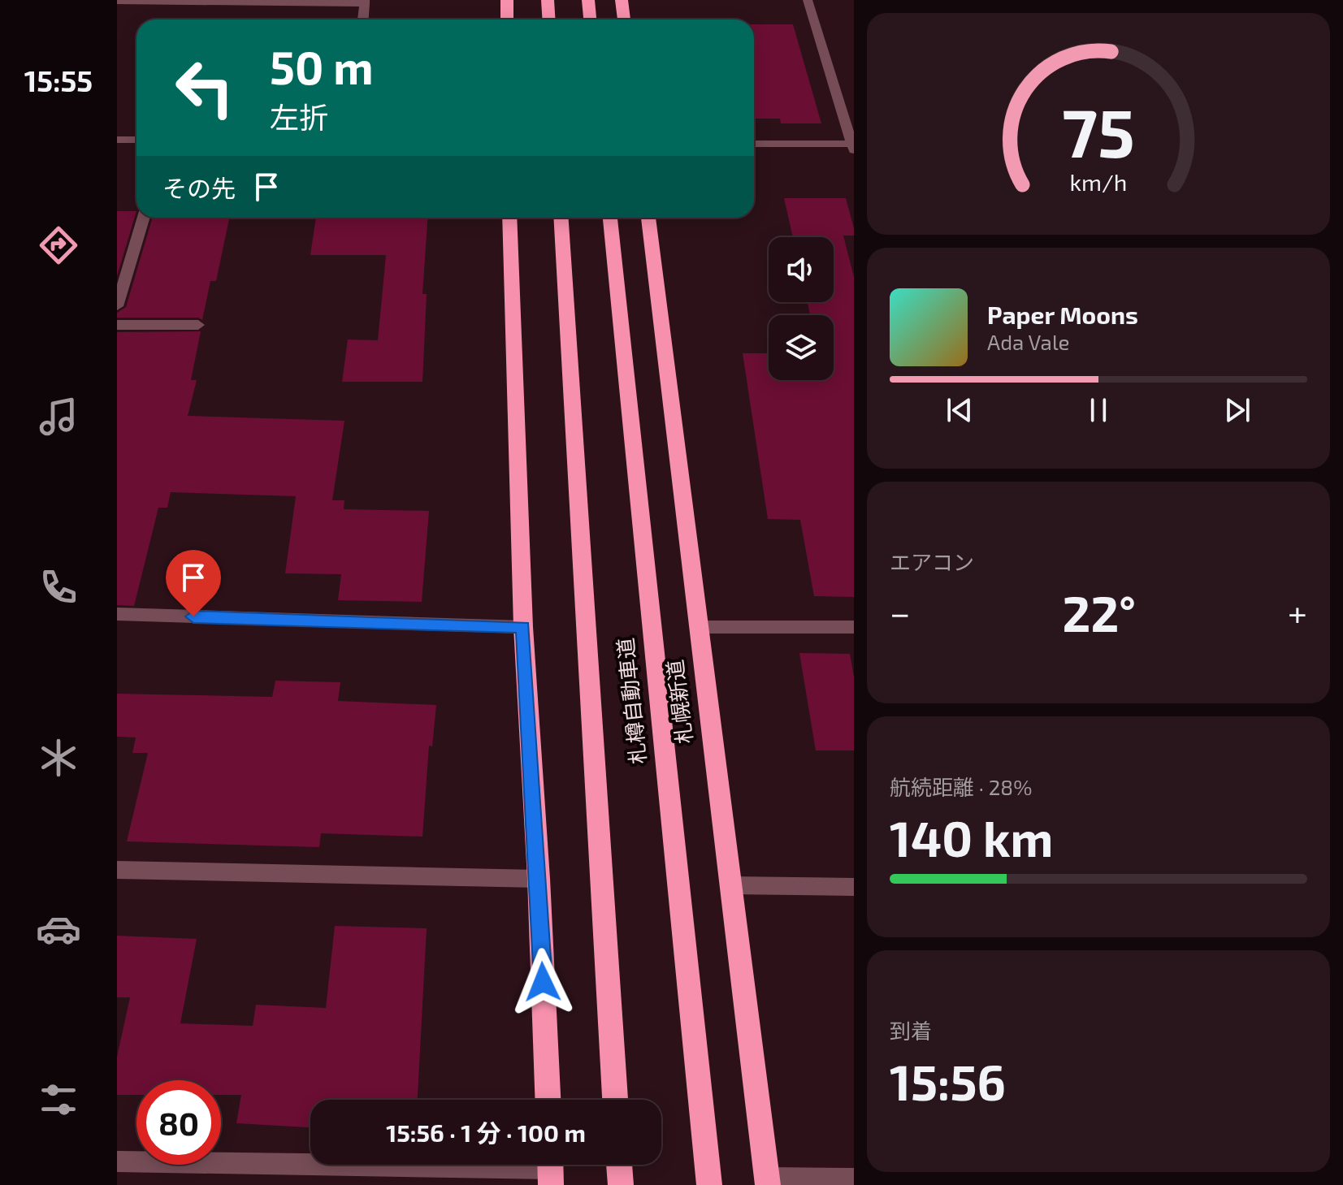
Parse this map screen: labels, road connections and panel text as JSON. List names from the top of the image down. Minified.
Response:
{"streets":{"highway":["札樽自動車道","札幌新道"]},"page":{"tabs":"15:55","turn":["50 m","左折"],"then":"その先","song":["Paper Moons","Ada Vale"],"tile":["エアコン",["航続距離 · 28%","140 km"],["到着","15:56"]],"heat":["−","22°","+"],"limit":"80","trip":"15:56 · 1 分 · 100 m","gauge":["75","km/h"]}}
